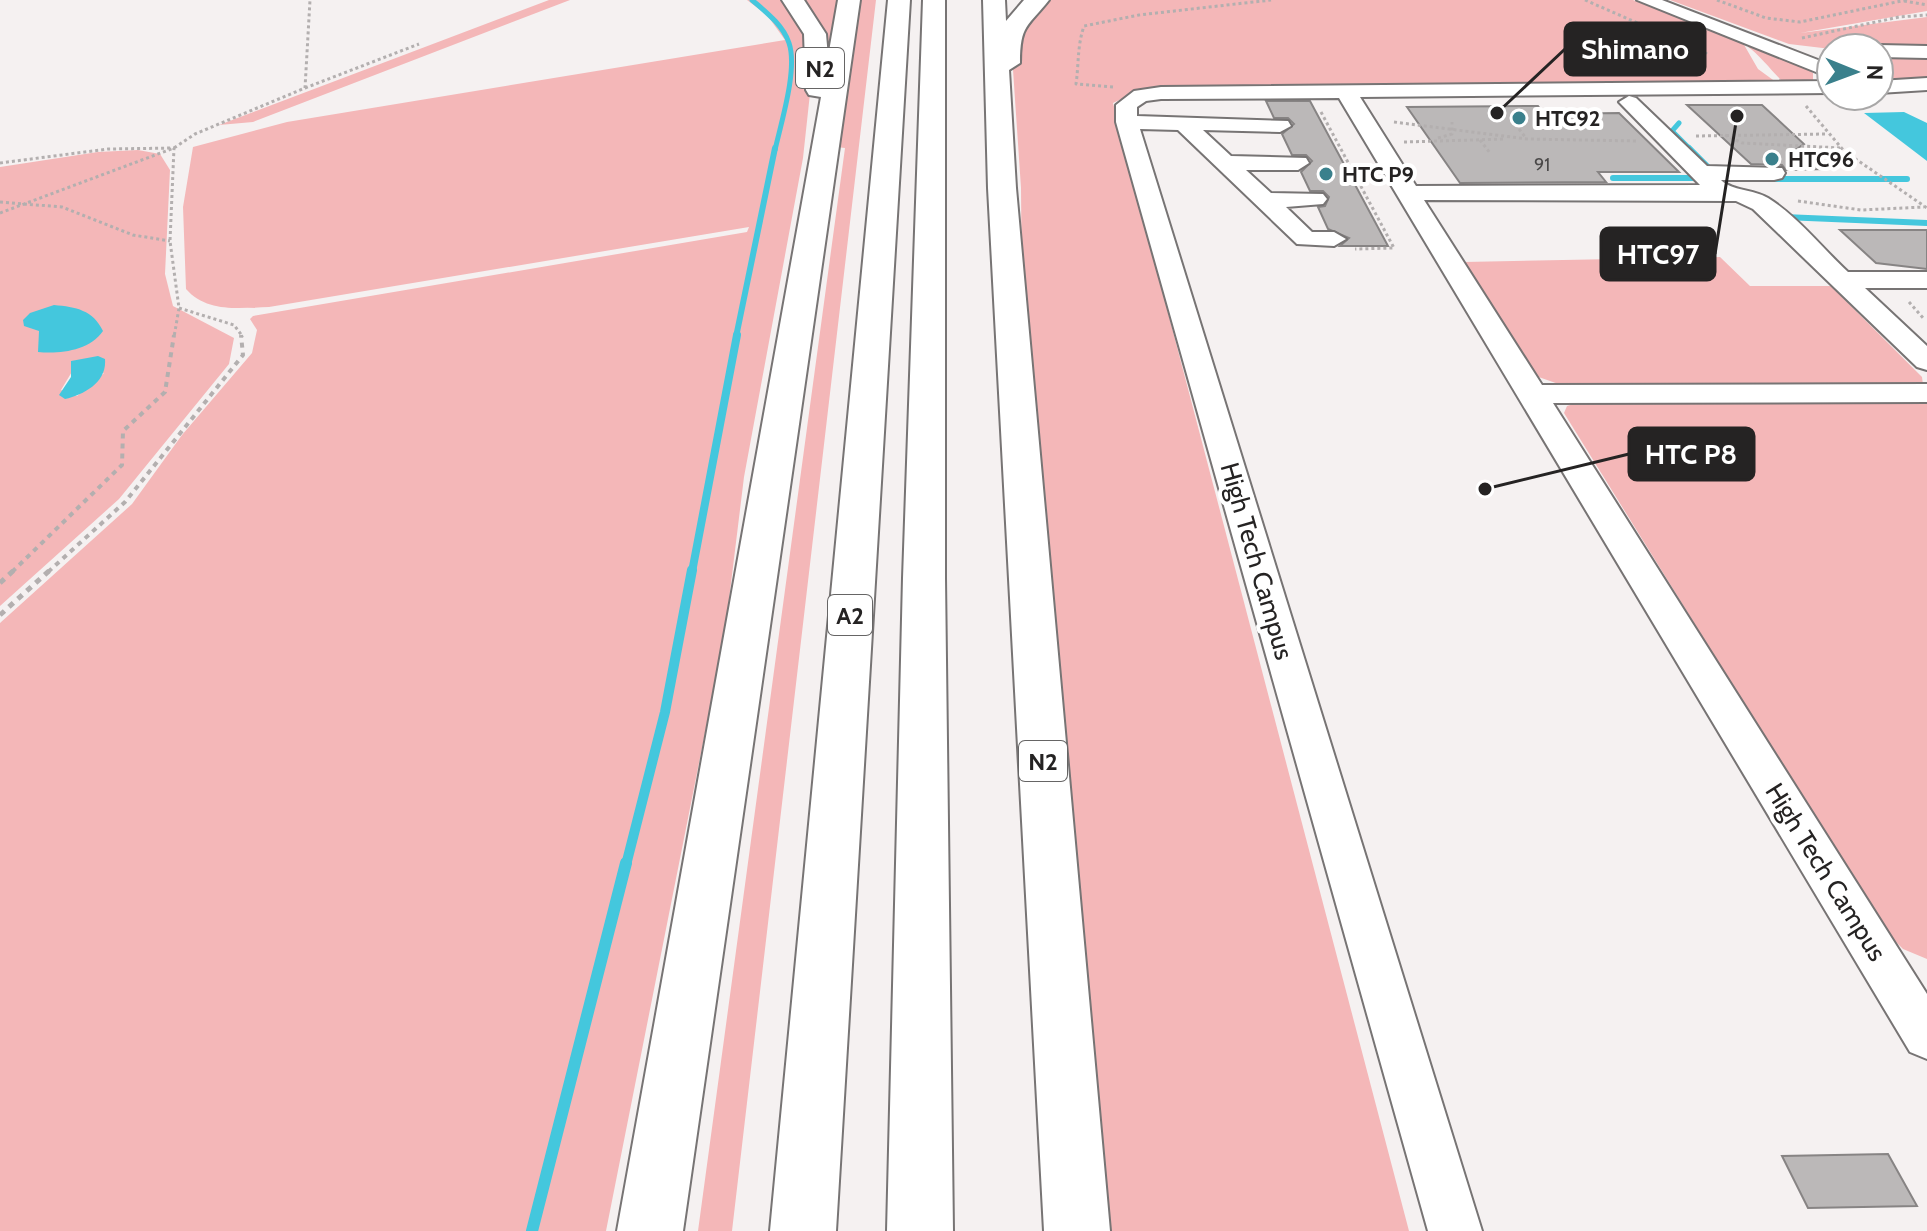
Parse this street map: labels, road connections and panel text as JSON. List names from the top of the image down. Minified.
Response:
{"streets":{"highway":["N2","A2"],"street":["High Tech Campus"]},"places":["Shimano","HTC97","HTC92","HTC96","HTC P9","HTC P8"],"house_numbers":["91"],"north":"right"}
